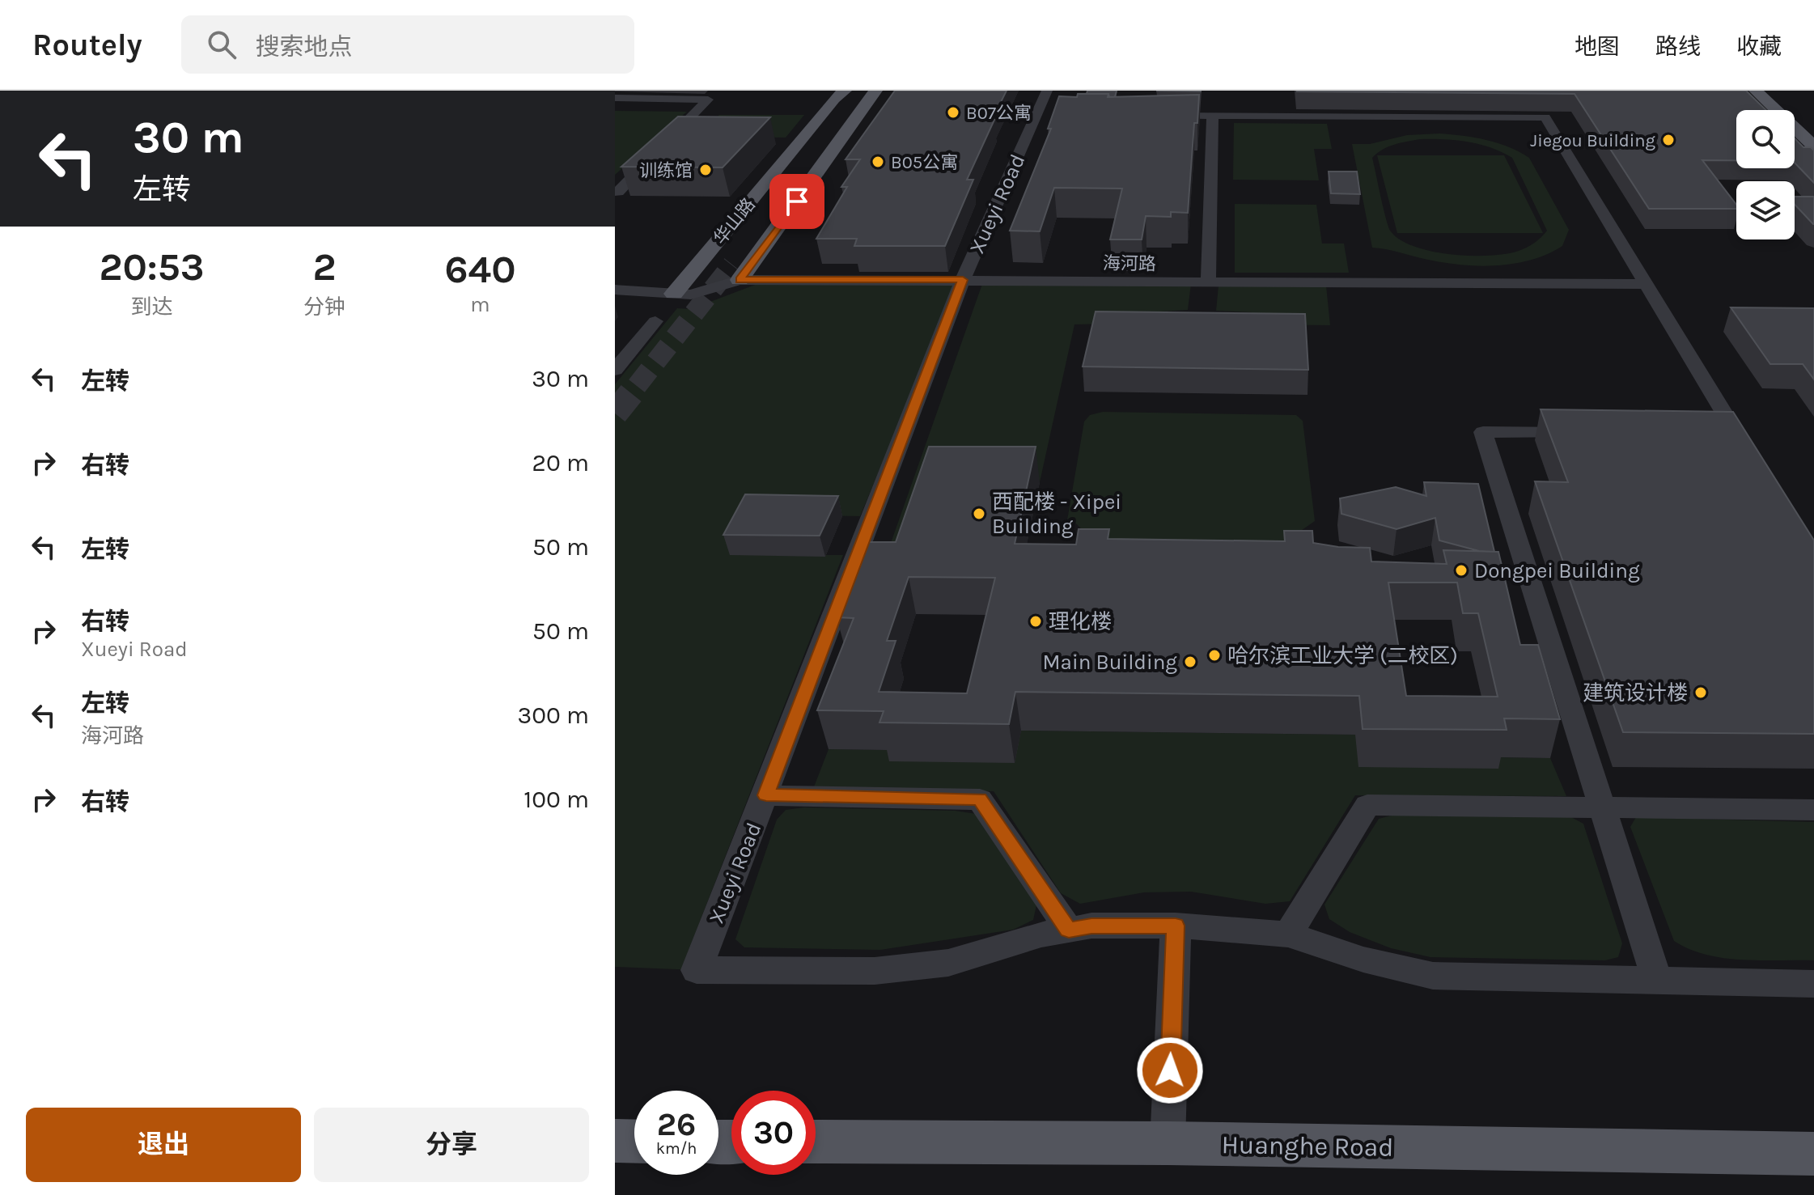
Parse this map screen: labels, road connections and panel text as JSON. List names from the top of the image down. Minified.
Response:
{"streets":{"main road":["华山路","Huanghe Road"],"street":["Xueyi Road","海河路"]},"crossings":[["Xueyi Road","海河路"],["华山路","海河路"]],"places":["B07公寓","Jiegou Building","B05公寓","训练馆","西配楼 - Xipei Building","Dongpei Building","理化楼","哈尔滨工业大学 (二校区)","Main Building","建筑设计楼"],"page":{"header":"Routely","search":"搜索地点","nav":["地图","路线","收藏"],"turn":["30 m","左转"],"eta":["20:53","到达","2","分钟","640","m"],"list":[{"name":"左转","value":"30 m"},{"name":"右转","value":"20 m"},{"name":"左转","value":"50 m"},{"name":"右转","note":"Xueyi Road","value":"50 m"},{"name":"左转","note":"海河路","value":"300 m"},{"name":"右转","value":"100 m"}],"speed":"26 km/h","limit":"30","buttons":["退出","分享"]}}
